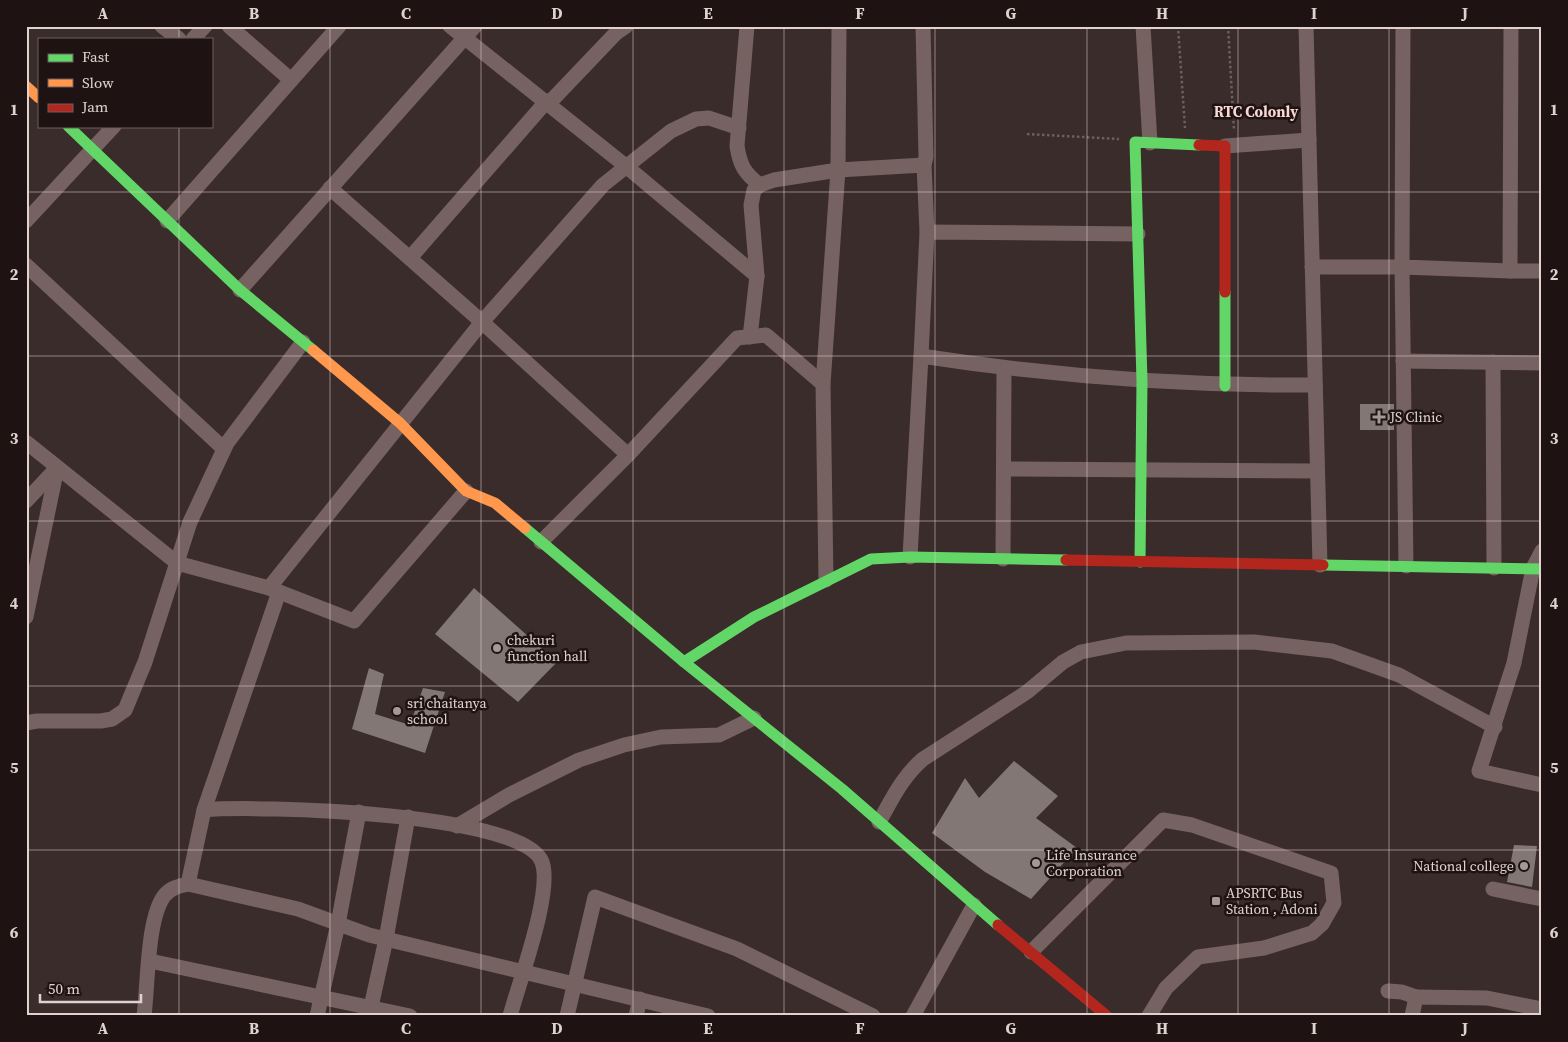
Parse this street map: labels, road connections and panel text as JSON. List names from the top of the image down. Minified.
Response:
{"districts":["RTC Colonly"],"places":{"health":["JS Clinic"],"other":["chekuri function hall","sri chaitanya school","Life Insurance Corporation","National college"],"transit":["APSRTC Bus Station , Adoni"]},"legend":["Fast","Slow","Jam"],"scale_bar":"50 m","grid":{"columns":["A","B","C","D","E","F","G","H","I","J"],"rows":["1","2","3","4","5","6"]}}
